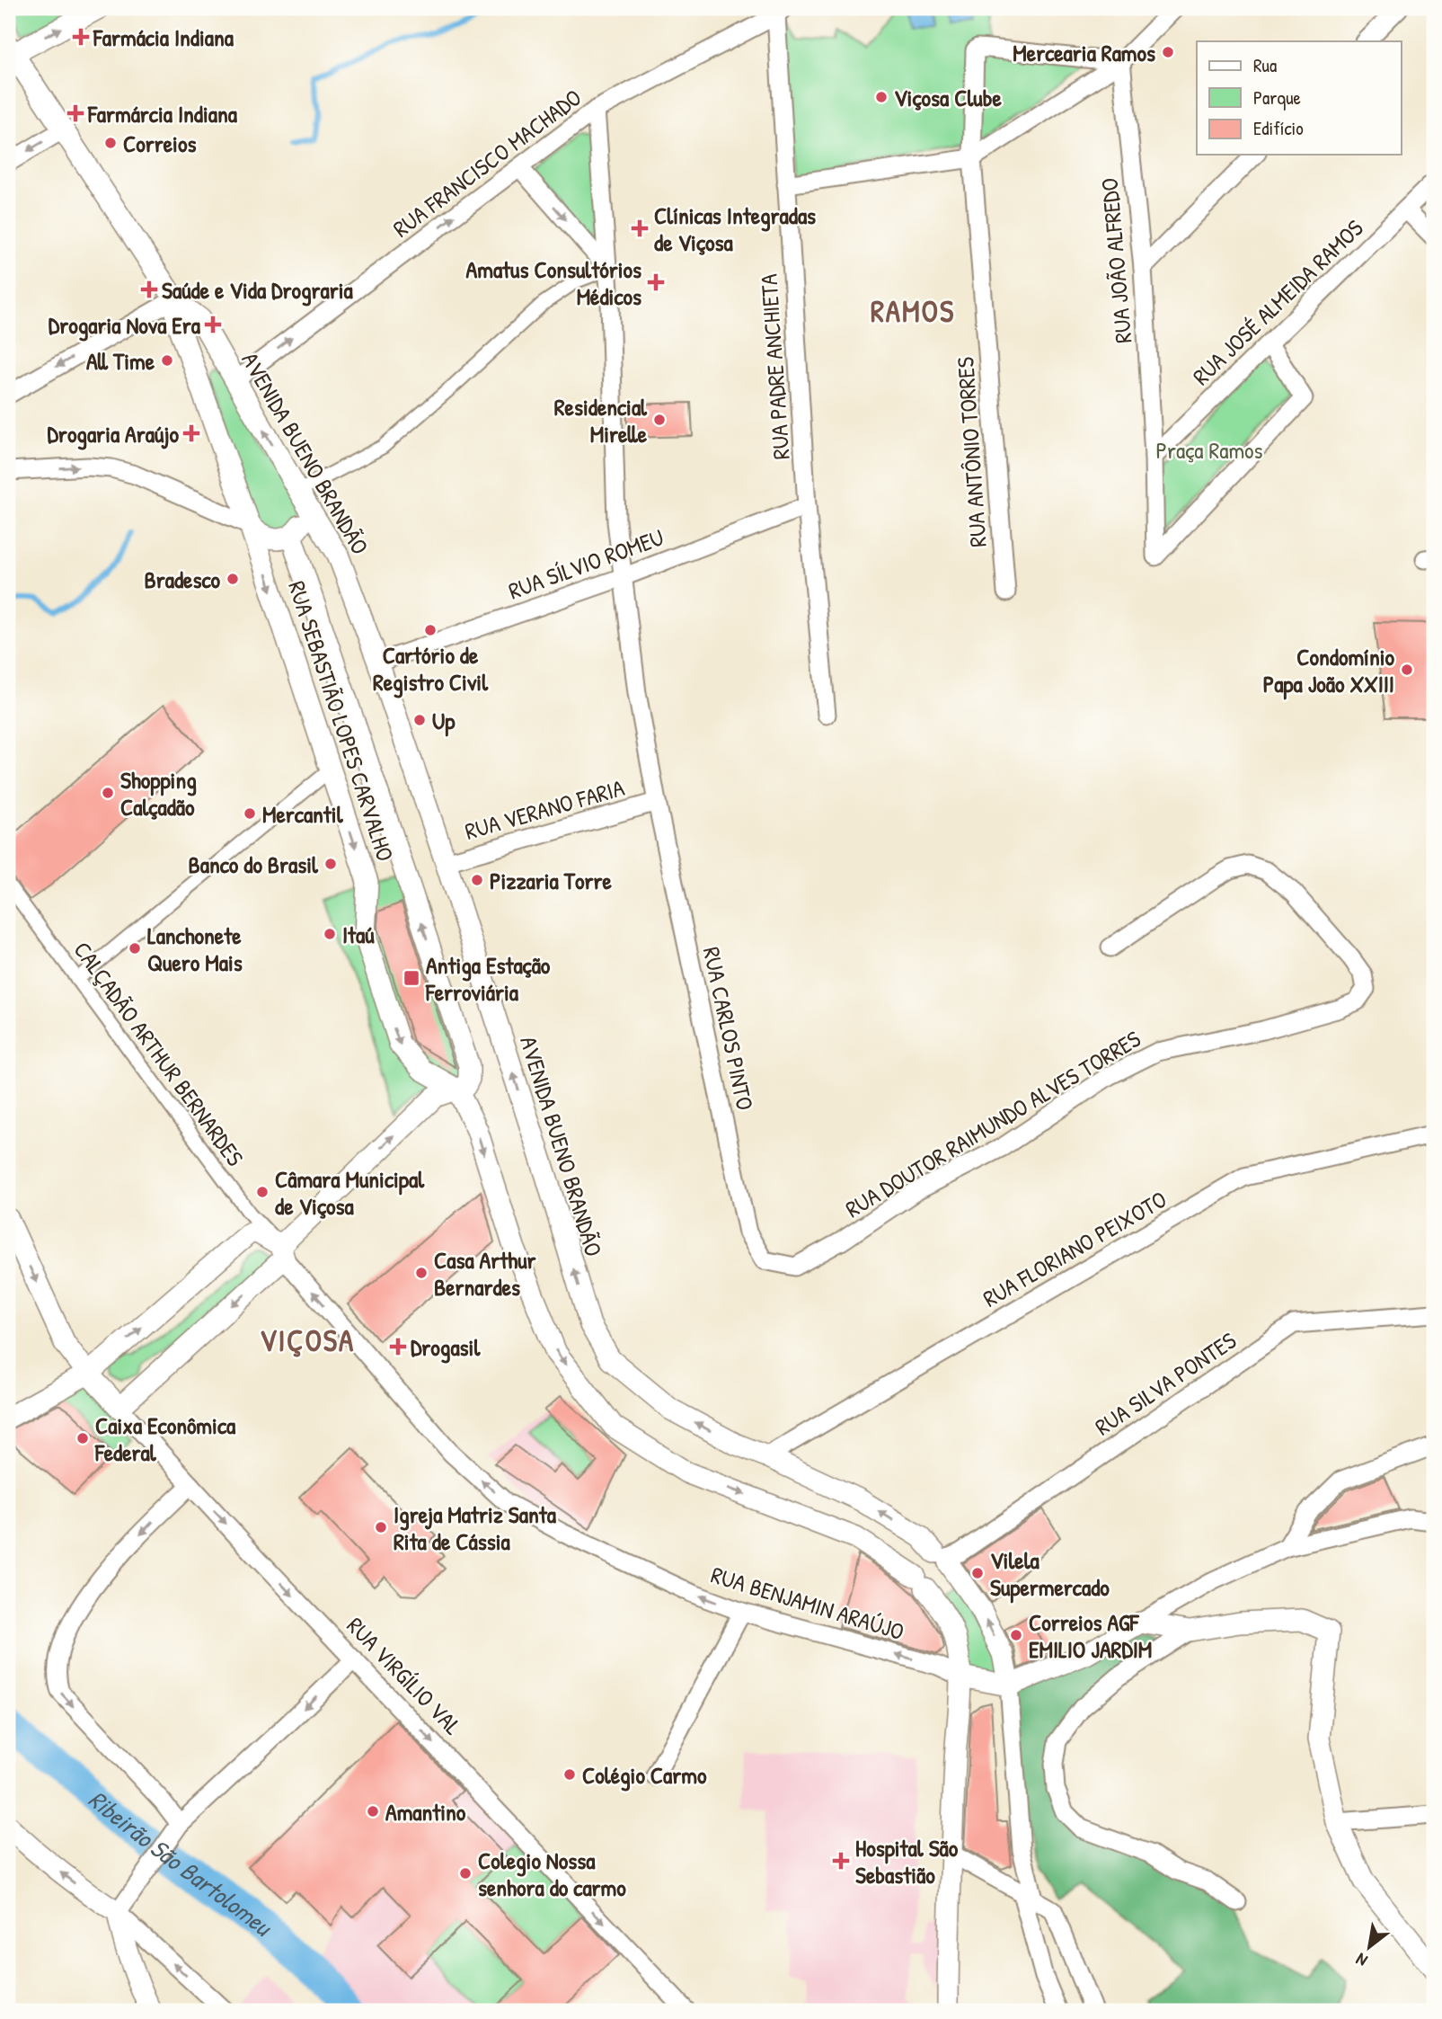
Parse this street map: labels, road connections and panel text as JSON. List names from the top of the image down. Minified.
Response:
{"streets":{"street":["RUA FRANCISCO MACHADO","RUA JOÃO ALFREDO","RUA JOSÉ ALMEIDA RAMOS","RUA PADRE ANCHIETA","RUA ANTÔNIO TORRES","AVENIDA BUENO BRANDÃO","RUA SÍLVIO ROMEU","RUA SEBASTIÃO LOPES CARVALHO","RUA VERANO FARIA","RUA CARLOS PINTO","CALÇADÃO ARTHUR BERNARDES","RUA DOUTOR RAIMUNDO ALVES TORRES","RUA FLORIANO PEIXOTO","RUA SILVA PONTES","RUA BENJAMIN ARAÚJO","RUA VIRGÍLIO VAL"]},"crossings":[["RUA FRANCISCO MACHADO","RUA PADRE ANCHIETA"],["RUA FRANCISCO MACHADO","AVENIDA BUENO BRANDÃO"],["RUA FRANCISCO MACHADO","RUA CARLOS PINTO"],["RUA JOÃO ALFREDO","RUA JOSÉ ALMEIDA RAMOS"],["RUA JOÃO ALFREDO","RUA ANTÔNIO TORRES"],["RUA PADRE ANCHIETA","RUA SÍLVIO ROMEU"],["AVENIDA BUENO BRANDÃO","RUA SÍLVIO ROMEU"],["AVENIDA BUENO BRANDÃO","RUA SEBASTIÃO LOPES CARVALHO"],["AVENIDA BUENO BRANDÃO","RUA VERANO FARIA"],["AVENIDA BUENO BRANDÃO","RUA FLORIANO PEIXOTO"],["AVENIDA BUENO BRANDÃO","RUA SILVA PONTES"],["RUA SÍLVIO ROMEU","RUA CARLOS PINTO"],["RUA VERANO FARIA","RUA CARLOS PINTO"],["RUA CARLOS PINTO","RUA DOUTOR RAIMUNDO ALVES TORRES"],["CALÇADÃO ARTHUR BERNARDES","RUA BENJAMIN ARAÚJO"]],"one_way":["RUA VIRGÍLIO VAL"],"districts":["RAMOS","VIÇOSA"],"water":["Ribeirão São Bartolomeu"],"parks":["Praça Ramos"],"places":{"health":["Farmácia Indiana","Farmárcia Indiana","Clínicas Integradas de Viçosa","Amatus Consultórios Médicos","Saúde e Vida Drograria","Drogaria Nova Era","Drogaria Araújo","Drogasil","Hospital São Sebastião"],"other":["Mercearia Ramos","Viçosa Clube","Correios","All Time","Residencial Mirelle","Bradesco","Cartório de Registro Civil","Condomínio Papa João XXIII","Up","Shopping Calçadão","Mercantil","Banco do Brasil","Pizzaria Torre","Itaú","Lanchonete Quero Mais","Câmara Municipal de Viçosa","Casa Arthur Bernardes","Caixa Econômica Federal","Igreja Matriz Santa Rita de Cássia","Vilela Supermercado","Correios AGF EMILIO JARDIM","Colégio Carmo","Amantino","Colegio Nossa senhora do carmo"],"transit":["Antiga Estação Ferroviária"]},"legend":["Rua","Parque","Edifício"],"north":"bottom left"}
